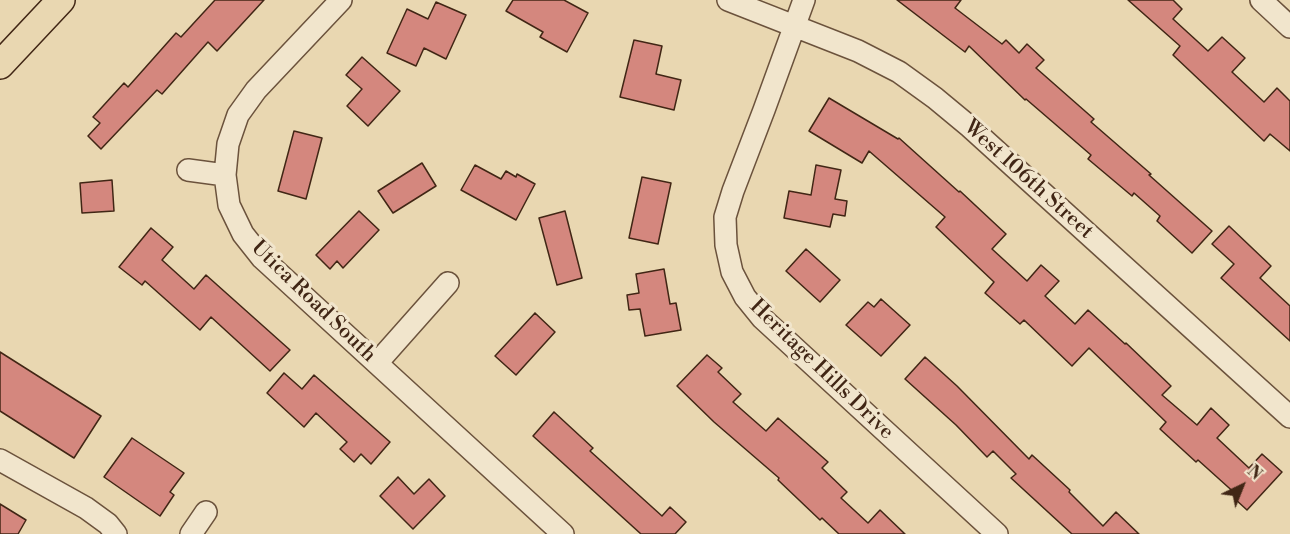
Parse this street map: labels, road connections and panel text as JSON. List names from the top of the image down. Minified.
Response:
{"streets":{"street":["West 106th Street","Utica Road South","Heritage Hills Drive"]},"crossings":[["West 106th Street","Heritage Hills Drive"]],"north":"top right"}
